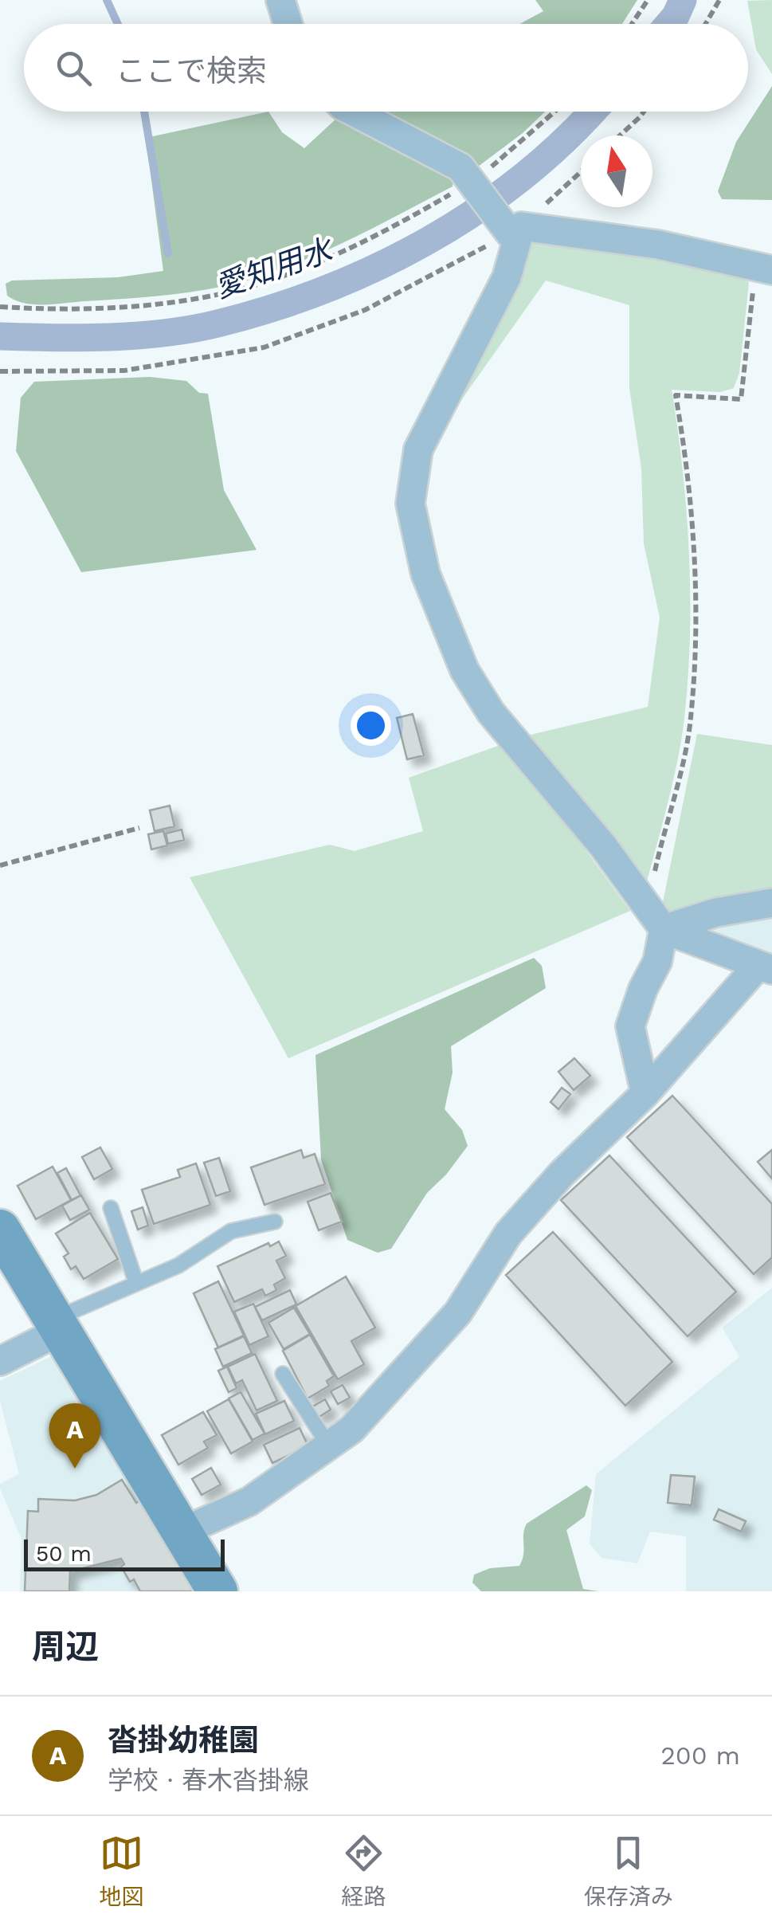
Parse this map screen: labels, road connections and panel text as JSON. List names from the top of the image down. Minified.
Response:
{"water":["愛知用水"],"scale_bar":"50 m","north":"top","page":{"search":"ここで検索","pins":"A","scale":"50 m","heading":"周辺","list":[{"mark":"A","name":"沓掛幼稚園","note":"学校 · 春木沓掛線","value":"200 m"}],"nav":["地図","経路","保存済み"]}}
